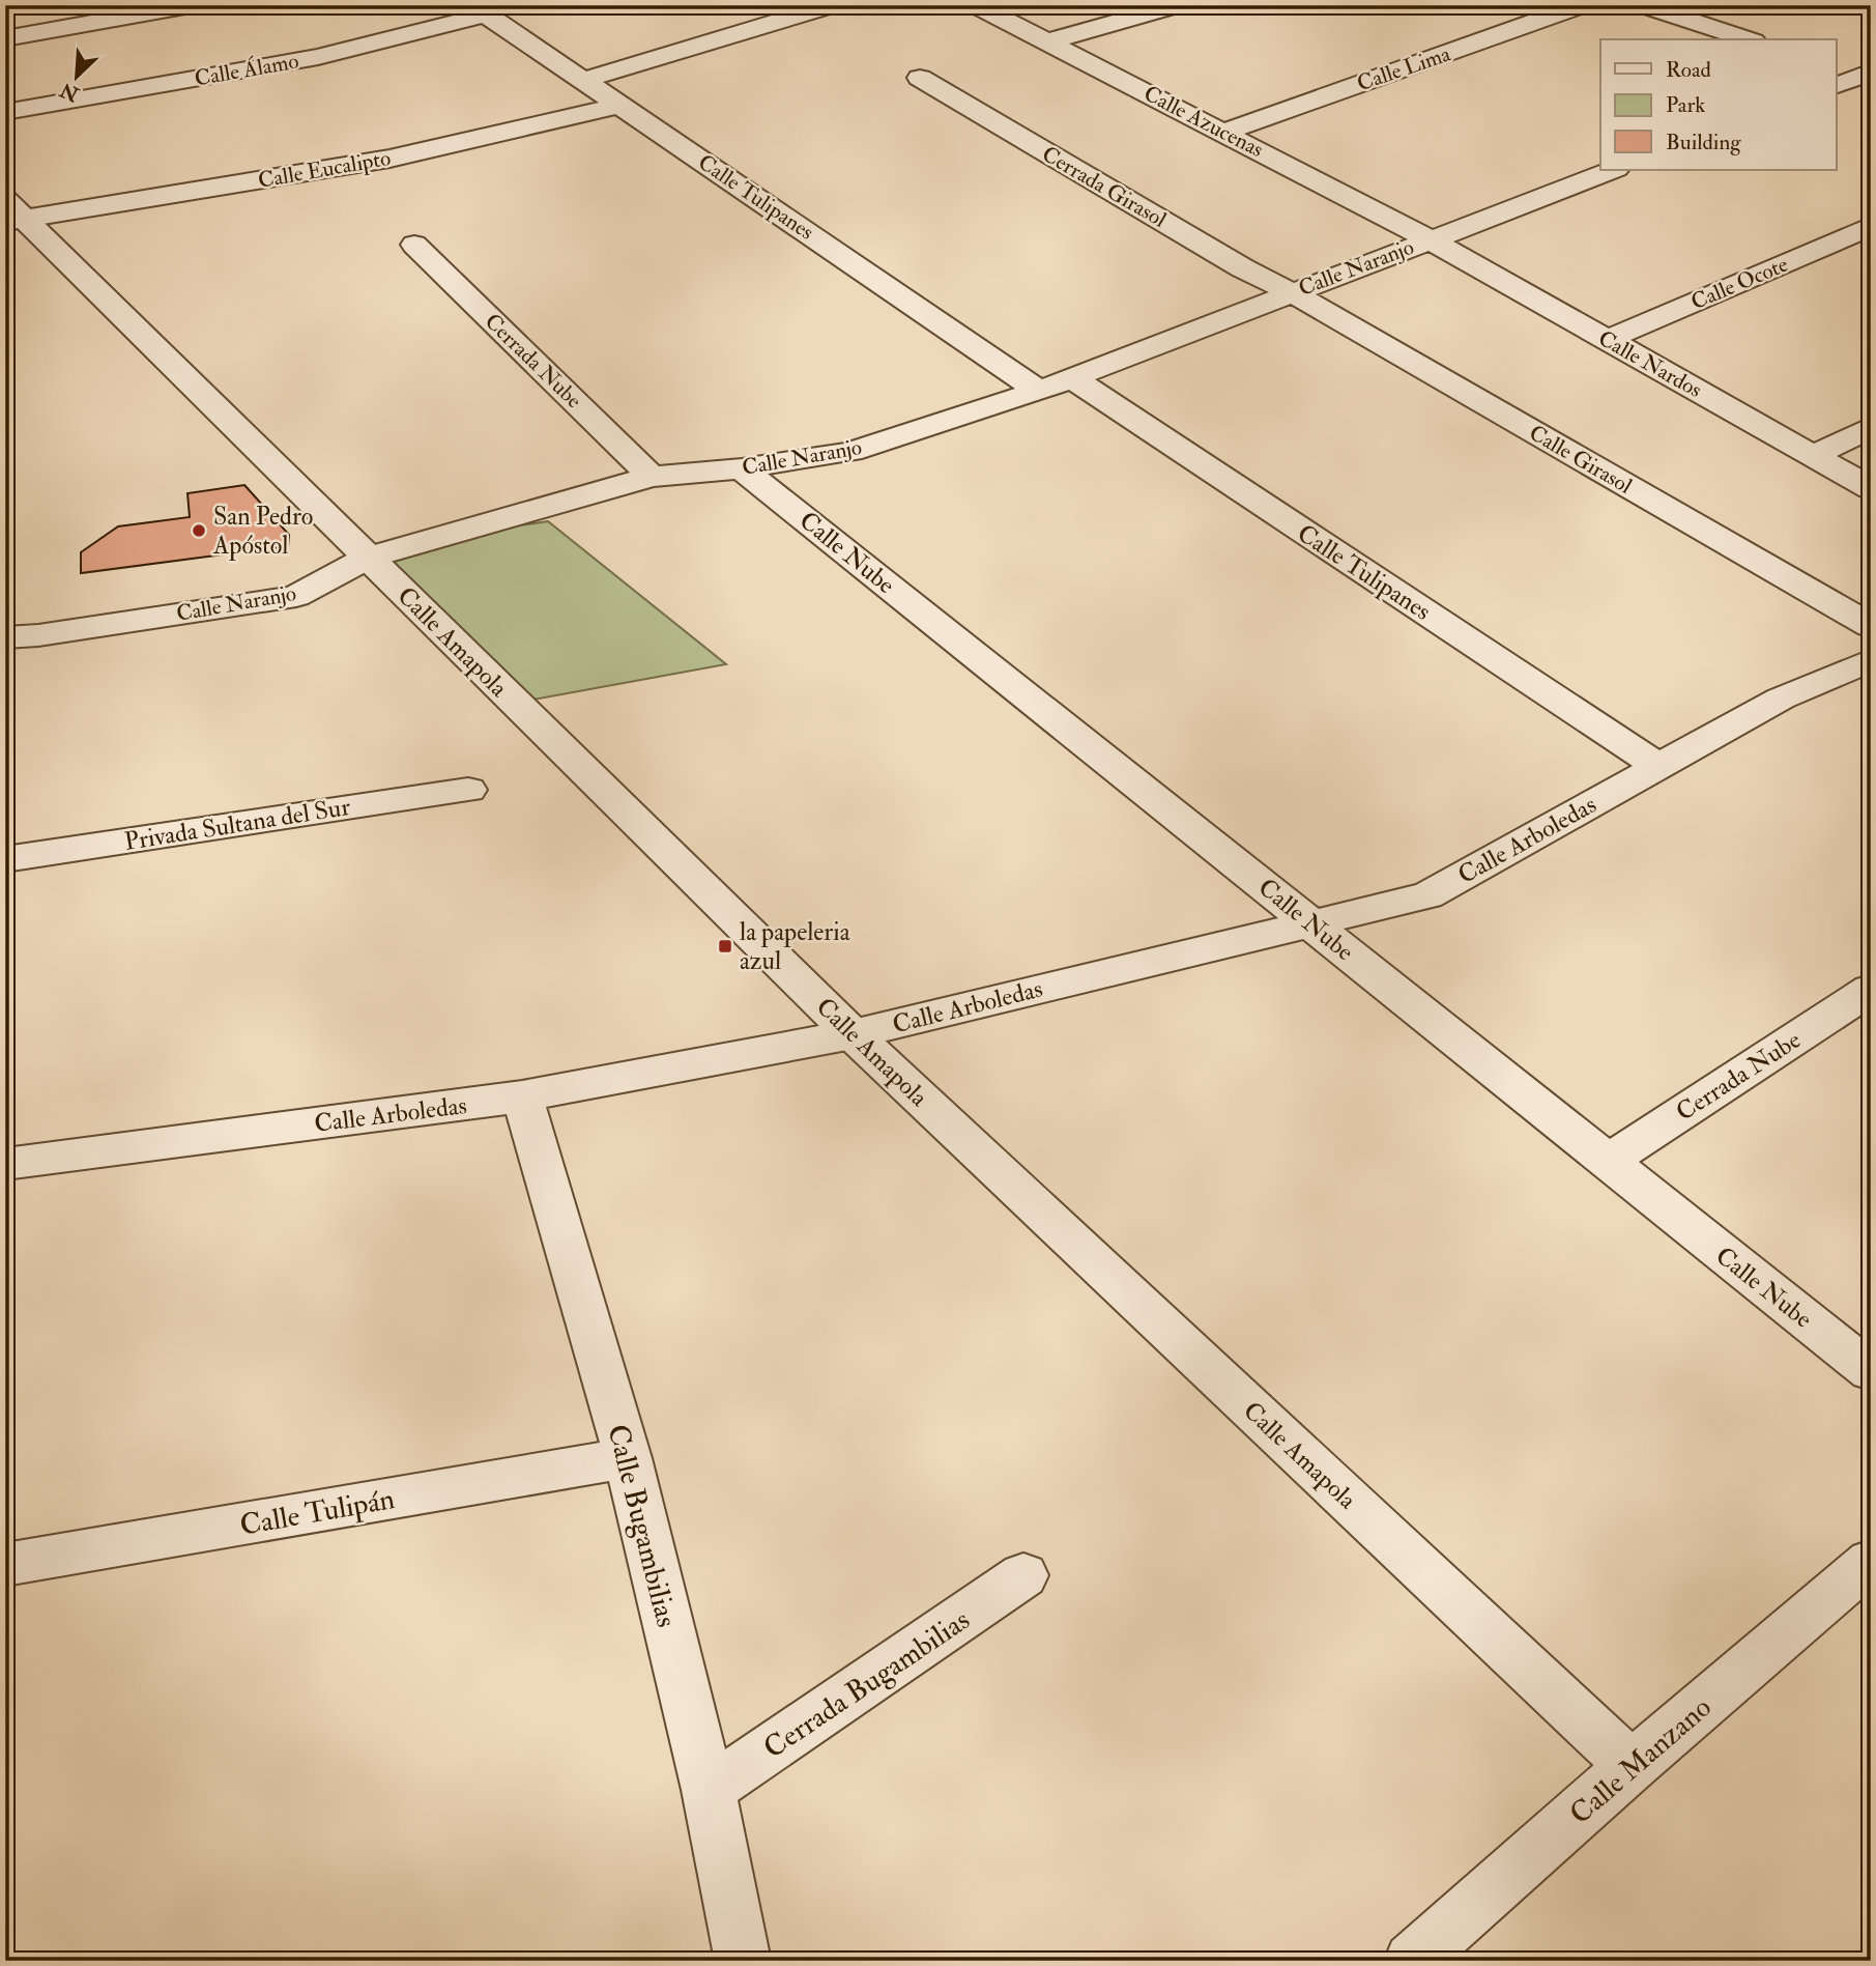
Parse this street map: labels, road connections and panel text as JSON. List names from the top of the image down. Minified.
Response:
{"streets":{"street":["Calle Lima","Calle Álamo","Calle Azucenas","Calle Eucalipto","Cerrada Girasol","Calle Tulipanes","Calle Naranjo","Calle Ocote","Cerrada Nube","Calle Nardos","Calle Girasol","Calle Nube","Calle Amapola","Privada Sultana del Sur","Calle Arboledas","Calle Tulipán","Calle Bugambilias","Cerrada Bugambilias","Calle Manzano"]},"crossings":[["Calle Lima","Calle Azucenas"],["Calle Álamo","Calle Tulipanes"],["Calle Azucenas","Calle Naranjo"],["Calle Azucenas","Calle Nardos"],["Calle Eucalipto","Calle Tulipanes"],["Calle Eucalipto","Calle Amapola"],["Cerrada Girasol","Calle Naranjo"],["Cerrada Girasol","Calle Girasol"],["Calle Tulipanes","Calle Naranjo"],["Calle Tulipanes","Calle Arboledas"],["Calle Naranjo","Cerrada Nube"],["Calle Naranjo","Calle Nardos"],["Calle Naranjo","Calle Girasol"],["Calle Naranjo","Calle Nube"],["Calle Naranjo","Calle Amapola"],["Calle Ocote","Calle Nardos"],["Cerrada Nube","Calle Nube"],["Calle Nube","Calle Arboledas"],["Calle Amapola","Calle Arboledas"],["Calle Amapola","Calle Manzano"],["Calle Arboledas","Calle Bugambilias"],["Calle Tulipán","Calle Bugambilias"],["Calle Bugambilias","Cerrada Bugambilias"]],"places":{"other":["San Pedro Apóstol"],"transit":["la papeleria azul"]},"legend":["Road","Park","Building"],"north":"bottom left"}
